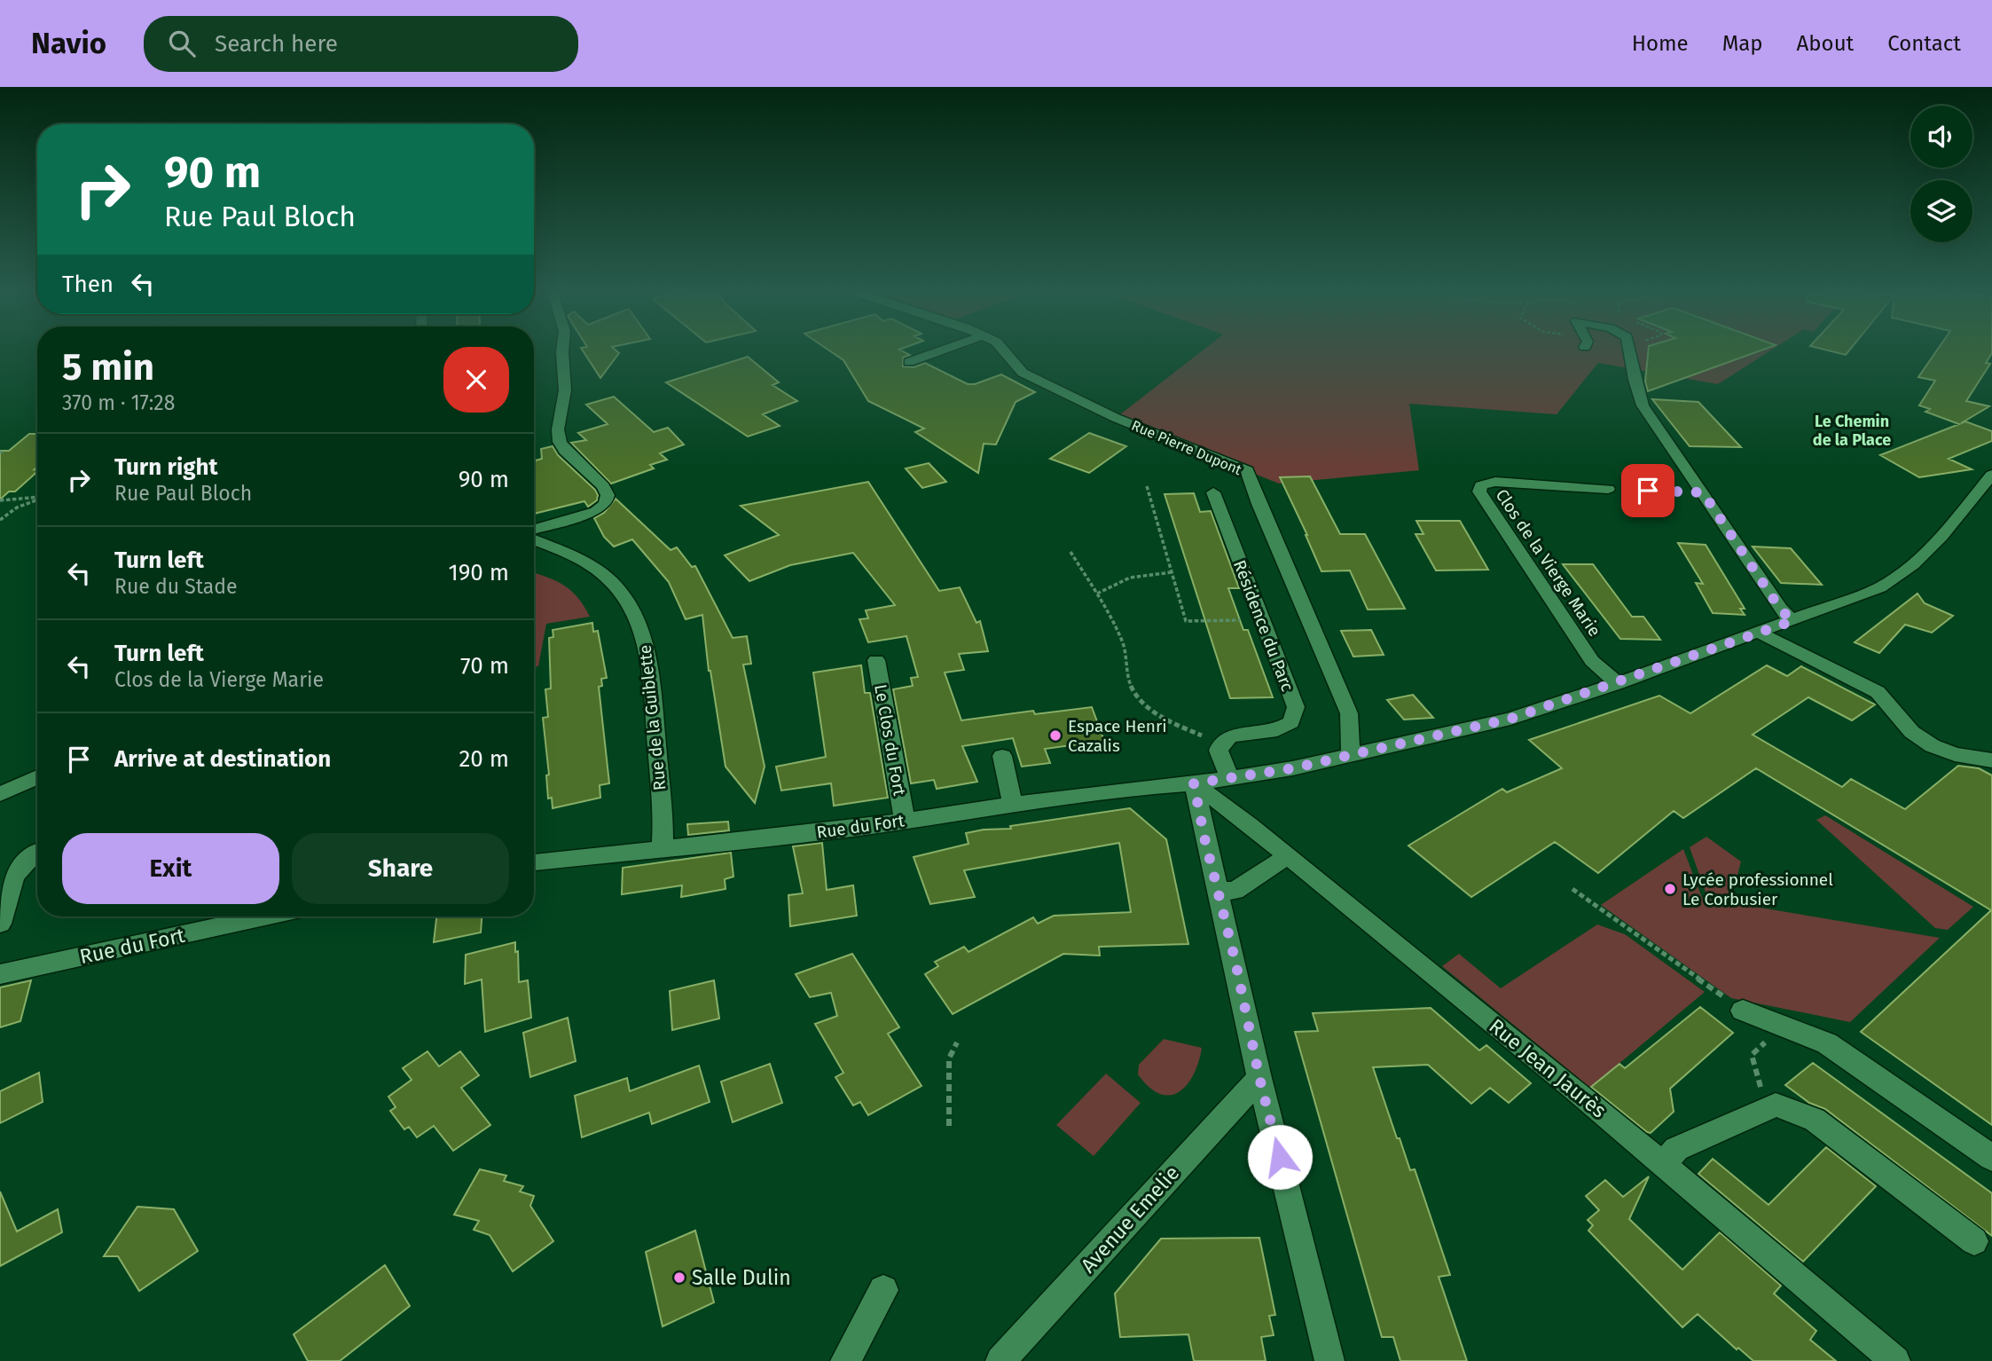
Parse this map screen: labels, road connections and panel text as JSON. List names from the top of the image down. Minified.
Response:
{"streets":{"street":["Rue Pierre Dupont","Clos de la Vierge Marie","Résidence du Parc","Rue de la Guiblette","Le Clos du Fort","Rue du Fort","Rue Jean Jaurès","Avenue Emelie"]},"crossings":[["Rue Pierre Dupont","Rue du Fort"],["Clos de la Vierge Marie","Rue du Fort"],["Rue de la Guiblette","Rue du Fort"],["Le Clos du Fort","Rue du Fort"],["Rue du Fort","Rue Jean Jaurès"]],"districts":["Le Chemin de la Place"],"places":["Espace Henri Cazalis","Lycée professionnel Le Corbusier","Salle Dulin"],"page":{"header":"Navio","search":"Search here","nav":["Home","Map","About","Contact"],"turn":["90 m","Rue Paul Bloch"],"then":"Then","heading":["5 min","370 m · 17:28"],"list":[{"name":"Turn right","note":"Rue Paul Bloch","value":"90 m"},{"name":"Turn left","note":"Rue du Stade","value":"190 m"},{"name":"Turn left","note":"Clos de la Vierge Marie","value":"70 m"},{"name":"Arrive at destination","value":"20 m"}],"buttons":["Exit","Share"]}}
